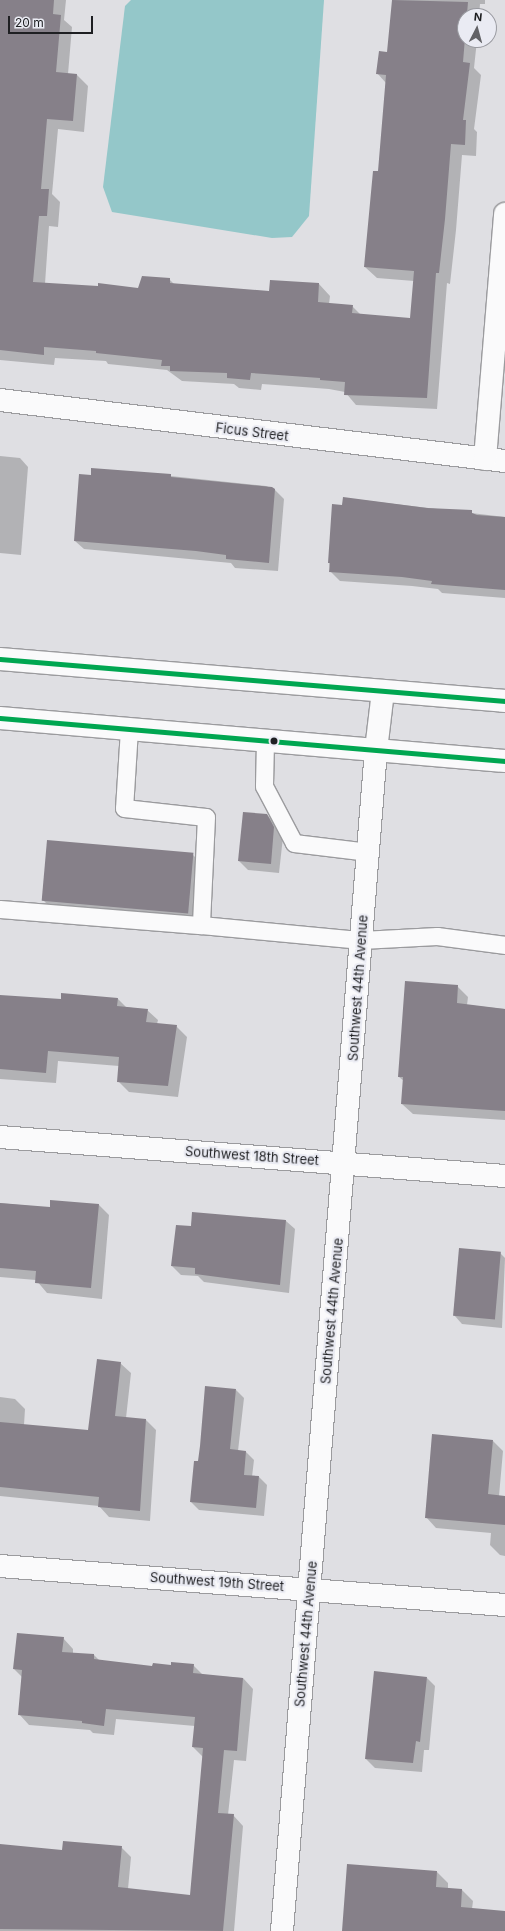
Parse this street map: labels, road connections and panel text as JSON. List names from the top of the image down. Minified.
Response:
{"streets":{"street":["Ficus Street","Southwest 44th Avenue","Southwest 18th Street","Southwest 19th Street"]},"crossings":[["Southwest 44th Avenue","Southwest 18th Street"],["Southwest 44th Avenue","Southwest 19th Street"]],"scale_bar":"20 m","north":"top"}
